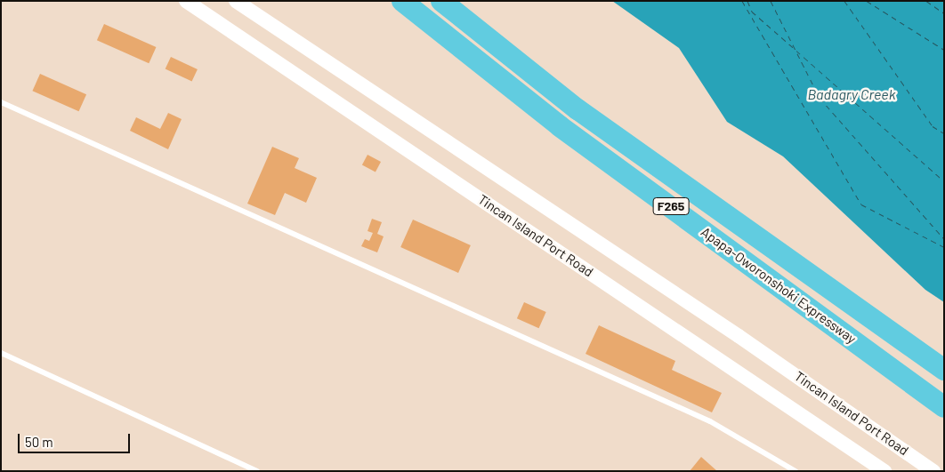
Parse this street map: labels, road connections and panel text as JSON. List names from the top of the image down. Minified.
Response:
{"streets":{"highway":["F265","Apapa-Oworonshoki Expressway"],"street":["Tincan Island Port Road"]},"water":["Badagry Creek"],"scale_bar":"50 m"}
